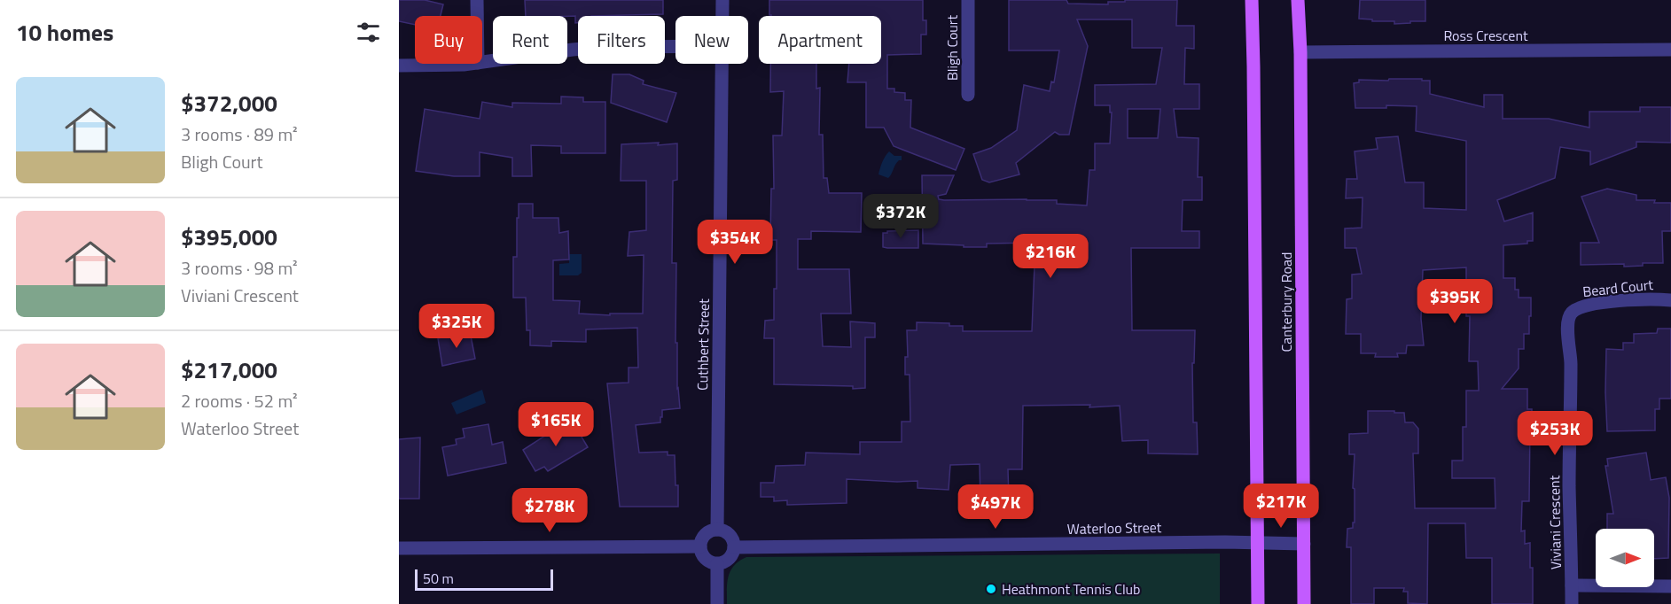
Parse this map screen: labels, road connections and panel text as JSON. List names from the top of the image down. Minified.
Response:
{"streets":{"main road":["Canterbury Road"],"street":["Ross Crescent","Bligh Court","Beard Court","Cuthbert Street","Viviani Crescent","Waterloo Street"]},"crossings":[["Ross Crescent","Canterbury Road"],["Beard Court","Viviani Crescent"],["Canterbury Road","Waterloo Street"],["Cuthbert Street","Waterloo Street"]],"places":["Heathmont Tennis Club"],"scale_bar":"50 m","north":"right","page":{"heading":"10 homes","chip":["Buy","Rent","Filters","New","Apartment"],"list":[{"name":"$372,000","note":"3 rooms · 89 m² · Bligh Court"},{"name":"$395,000","note":"3 rooms · 98 m² · Viviani Crescent"},{"name":"$217,000","note":"2 rooms · 52 m² · Waterloo Street"}],"price":["$372K","$354K","$216K","$395K","$325K","$165K","$253K","$217K","$497K","$278K"],"scale":"50 m"}}
